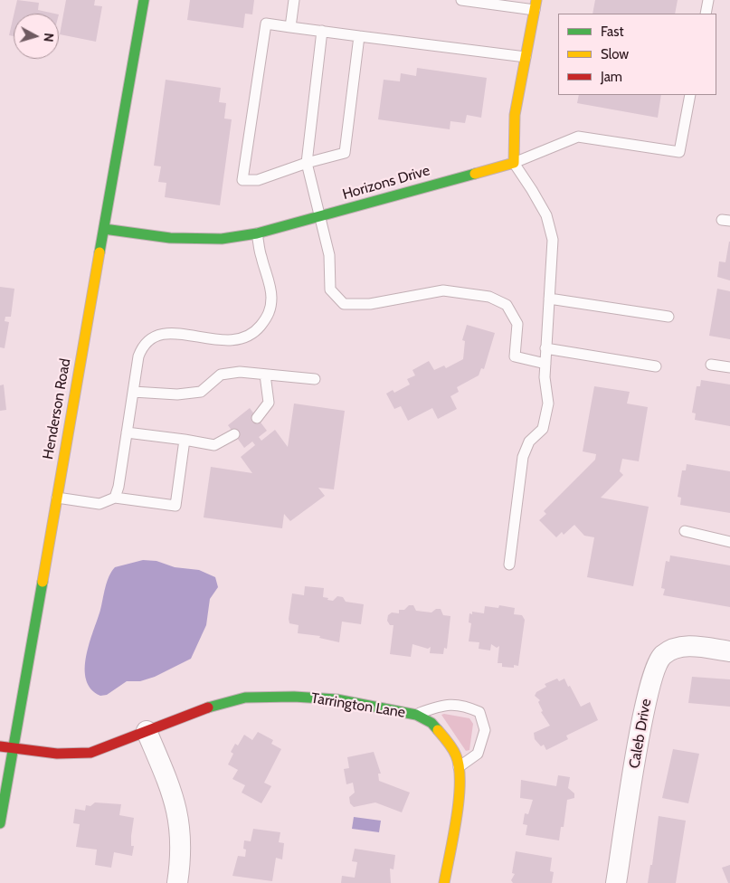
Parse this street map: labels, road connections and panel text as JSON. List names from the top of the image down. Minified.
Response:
{"streets":{"street":["Horizons Drive","Henderson Road","Tarrington Lane","Caleb Drive"]},"crossings":[["Horizons Drive","Henderson Road"],["Henderson Road","Tarrington Lane"]],"legend":["Fast","Slow","Jam"],"north":"right"}
